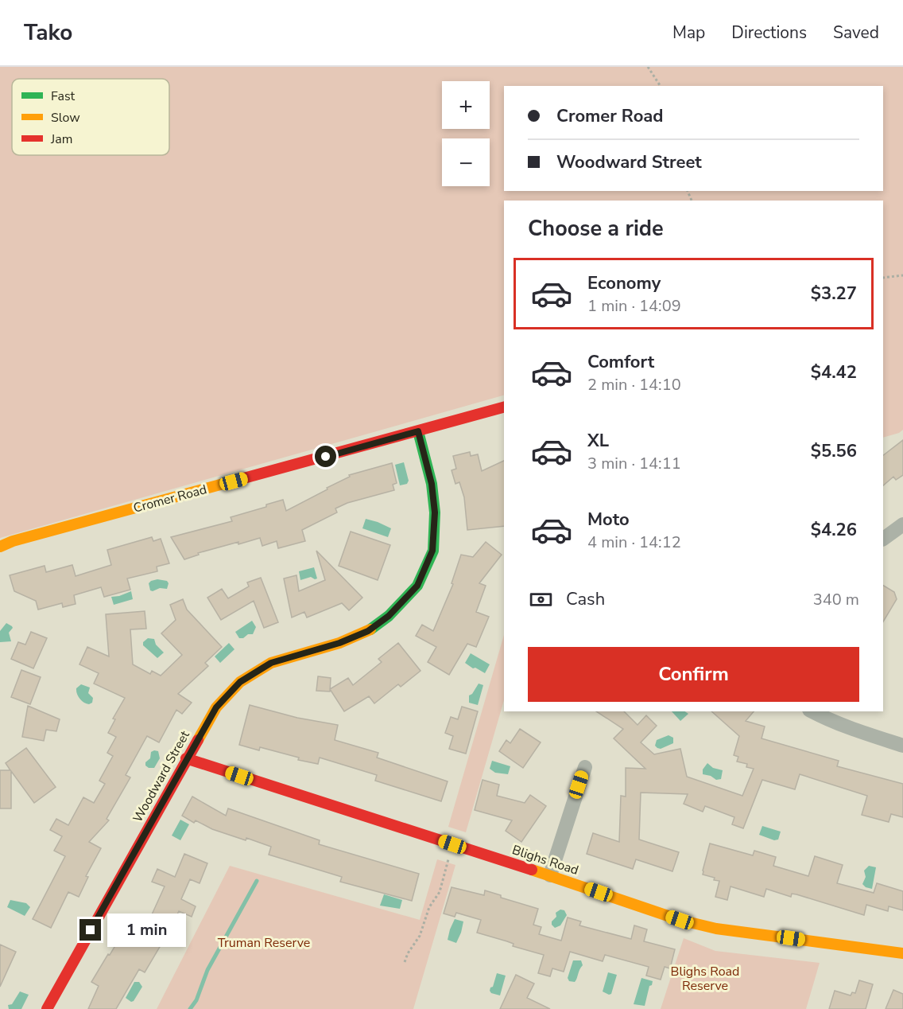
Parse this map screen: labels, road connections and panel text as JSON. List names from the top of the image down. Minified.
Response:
{"streets":{"street":["Cromer Road","Woodward Street","Blighs Road"]},"crossings":[["Cromer Road","Woodward Street"],["Woodward Street","Blighs Road"]],"parks":["Truman Reserve","Blighs Road Reserve"],"legend":["Fast","Slow","Jam"],"page":{"header":"Tako","nav":["Map","Directions","Saved"],"map_buttons":["+","−"],"banner":["Cromer Road","Woodward Street"],"heading":"Choose a ride","list":[{"name":"Economy","note":"1 min · 14:09","value":"$3.27"},{"name":"Comfort","note":"2 min · 14:10","value":"$4.42"},{"name":"XL","note":"3 min · 14:11","value":"$5.56"},{"name":"Moto","note":"4 min · 14:12","value":"$4.26"}],"pay":["Cash","340 m"],"buttons":"Confirm","bubble":"1 min"}}
